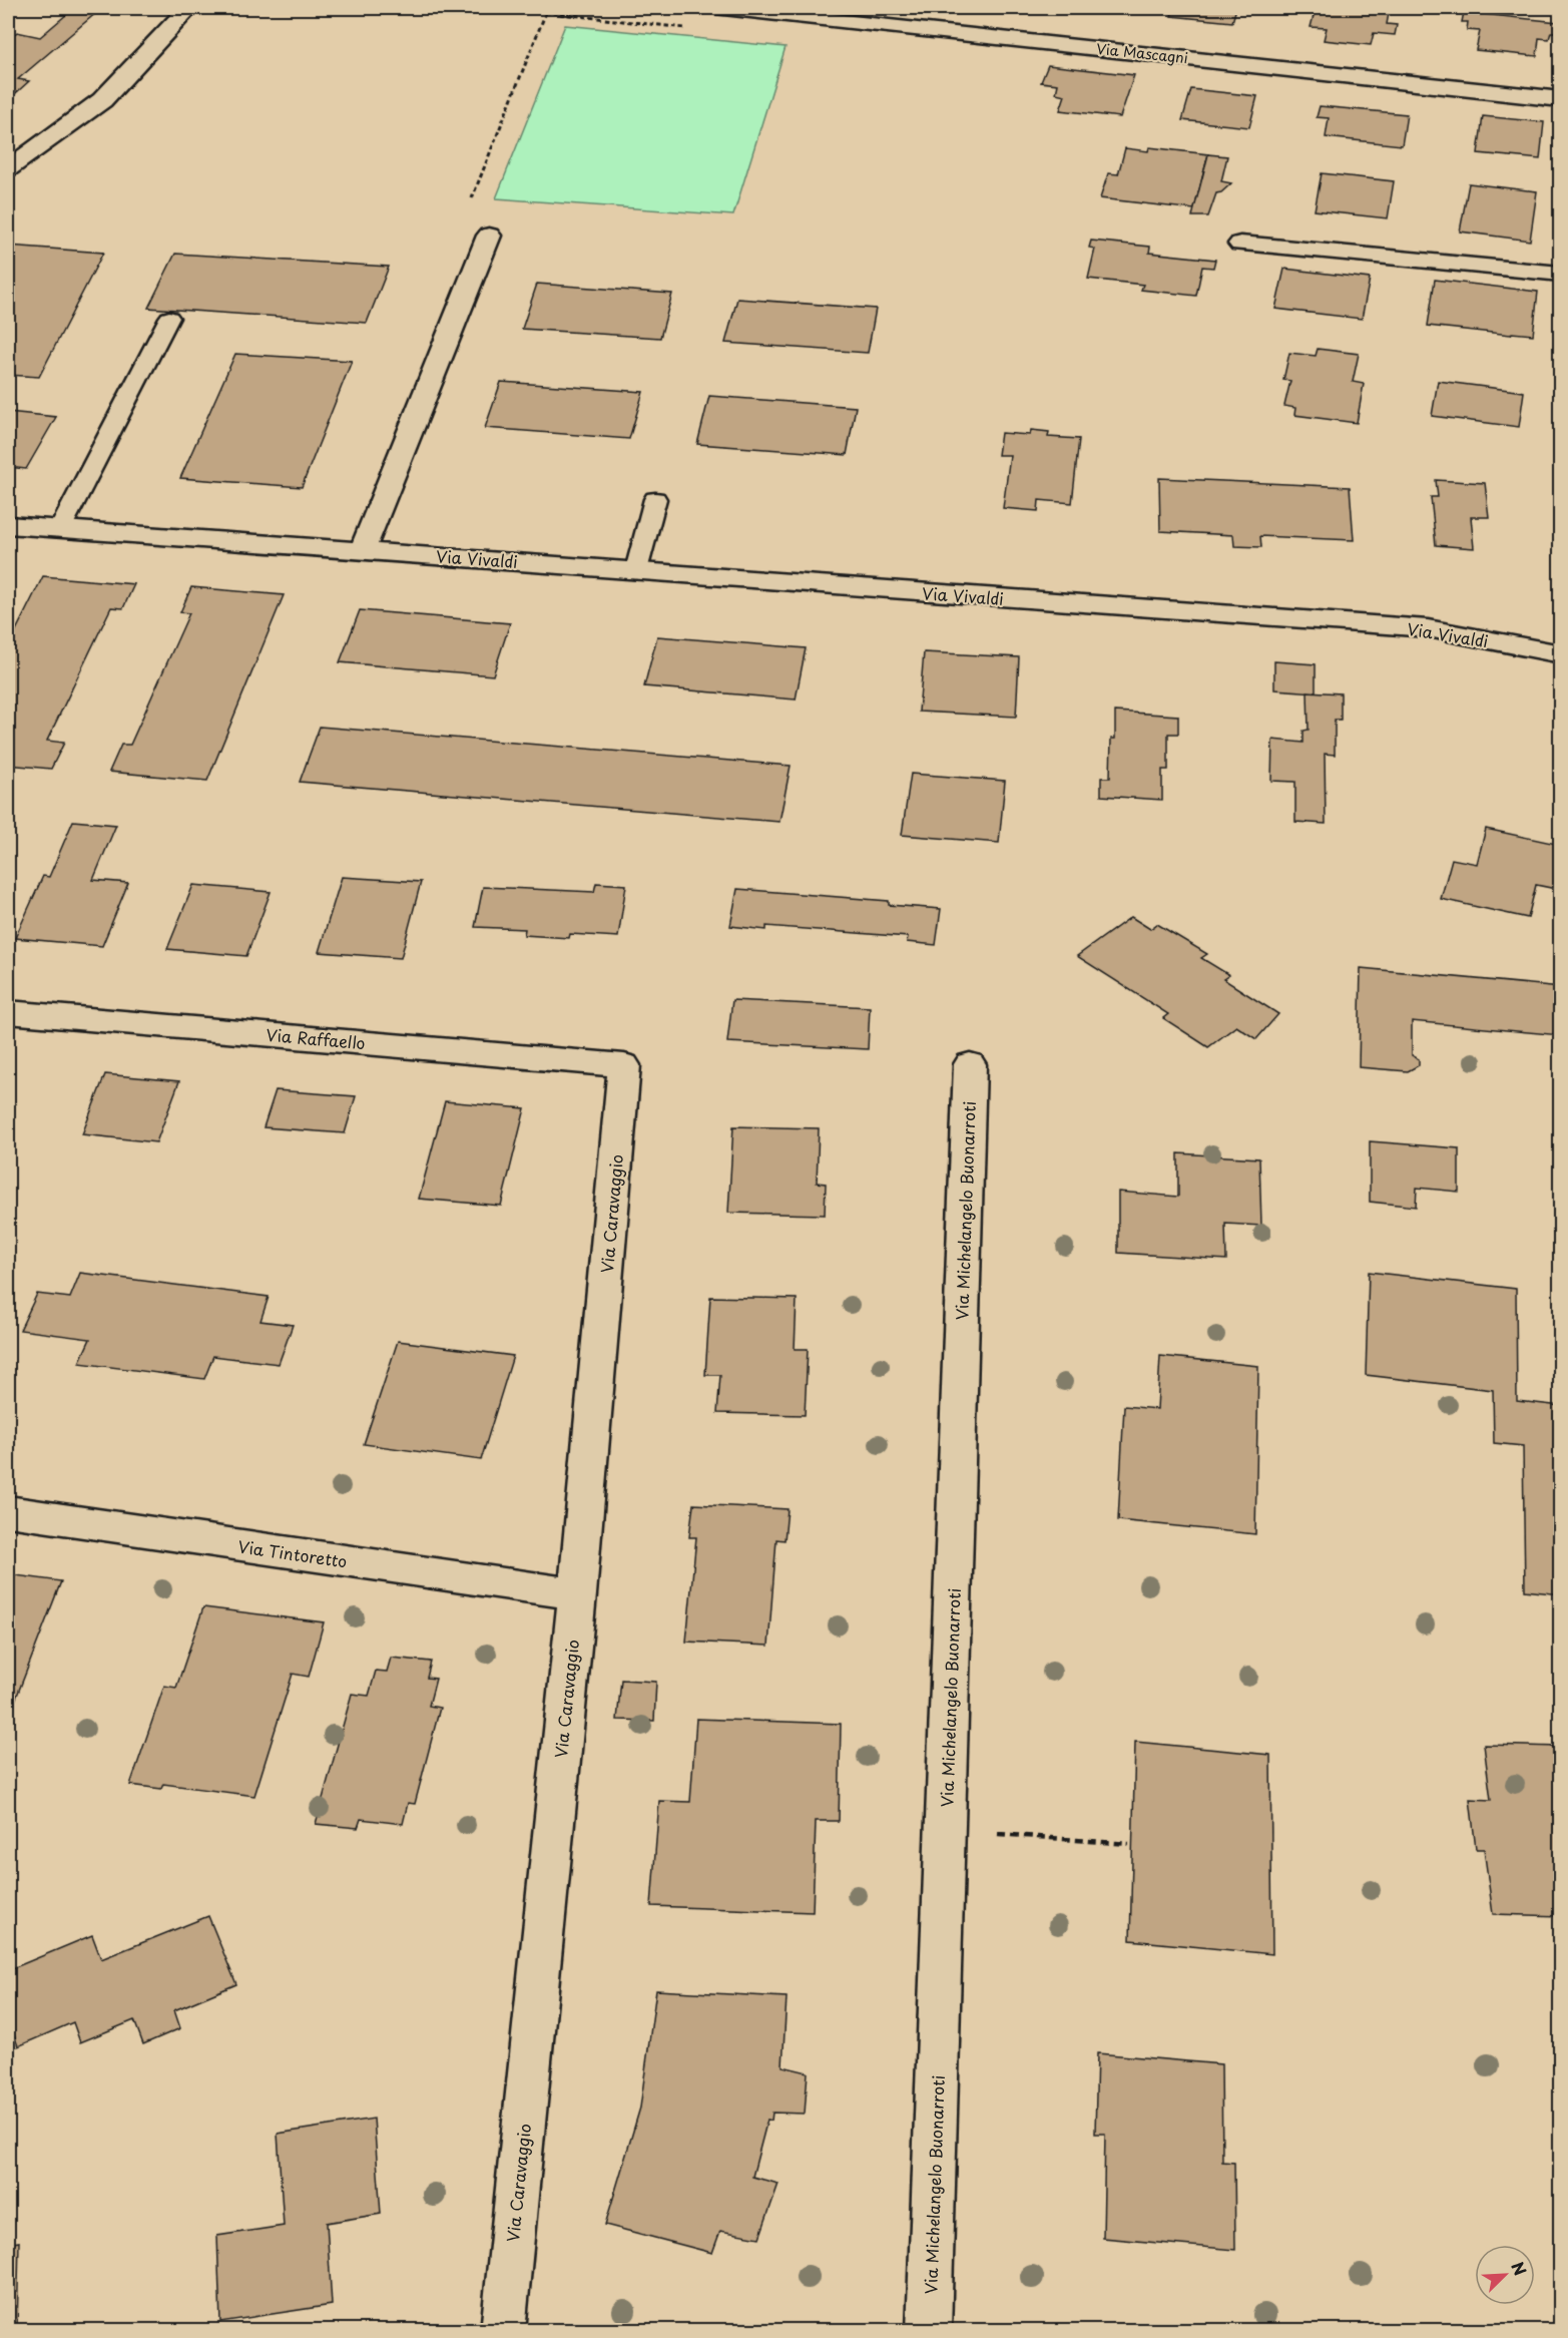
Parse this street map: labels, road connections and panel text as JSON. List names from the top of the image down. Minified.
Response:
{"streets":{"street":["Via Mascagni","Via Vivaldi","Via Raffaello","Via Michelangelo Buonarroti","Via Caravaggio","Via Tintoretto"]},"crossings":[["Via Raffaello","Via Caravaggio"],["Via Caravaggio","Via Tintoretto"]],"north":"top right"}
